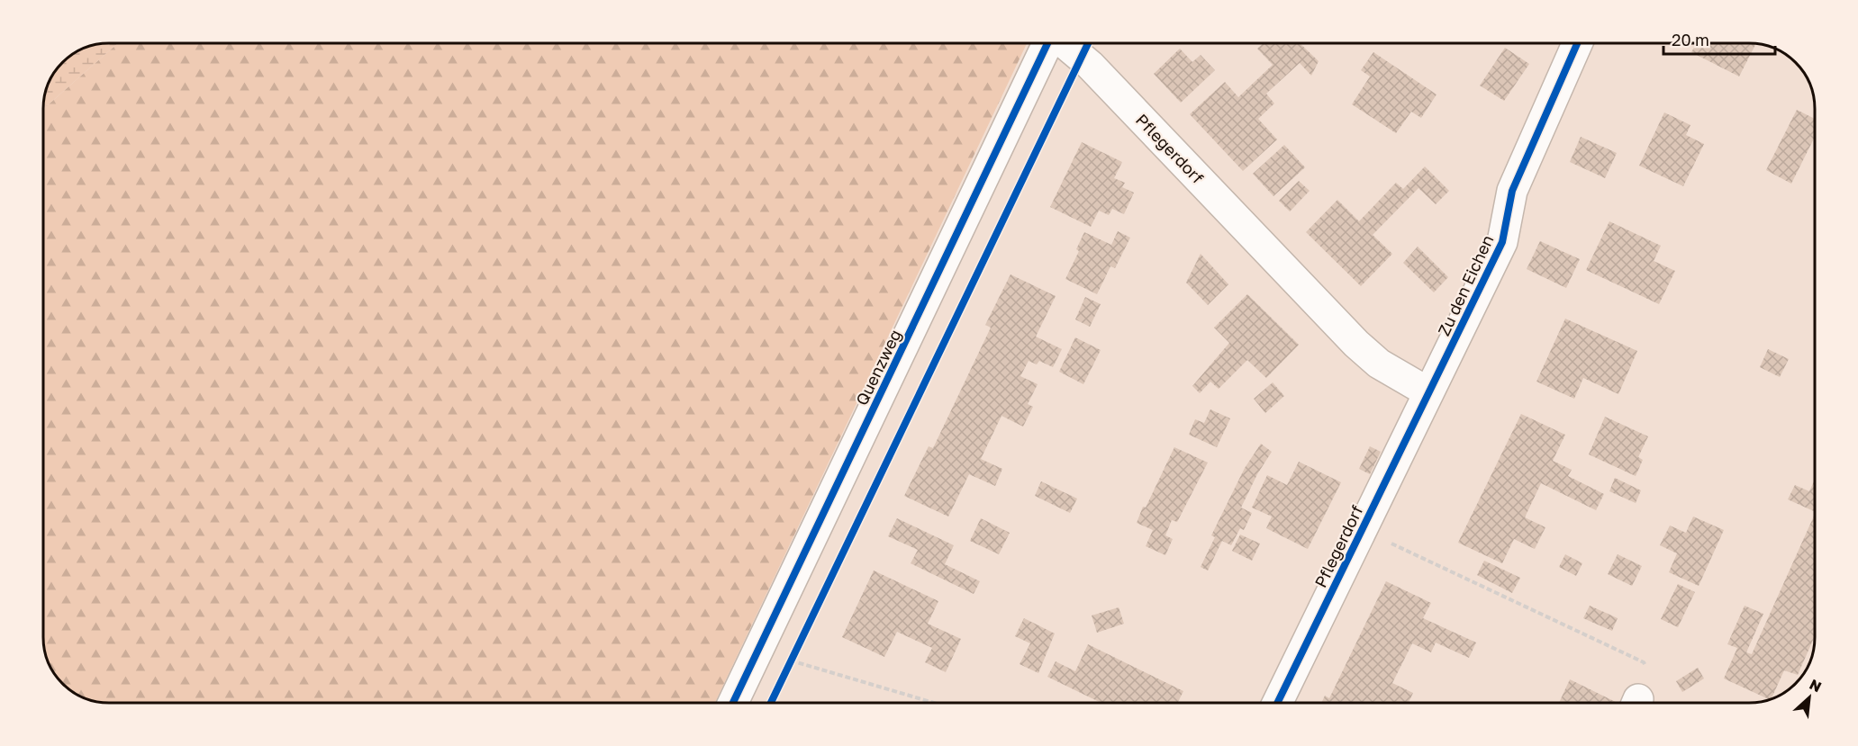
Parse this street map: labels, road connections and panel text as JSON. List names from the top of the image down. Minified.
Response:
{"streets":{"street":["Pflegerdorf","Zu den Eichen","Quenzweg"]},"crossings":[["Pflegerdorf","Zu den Eichen"]],"scale_bar":"20 m","north":"top right"}
